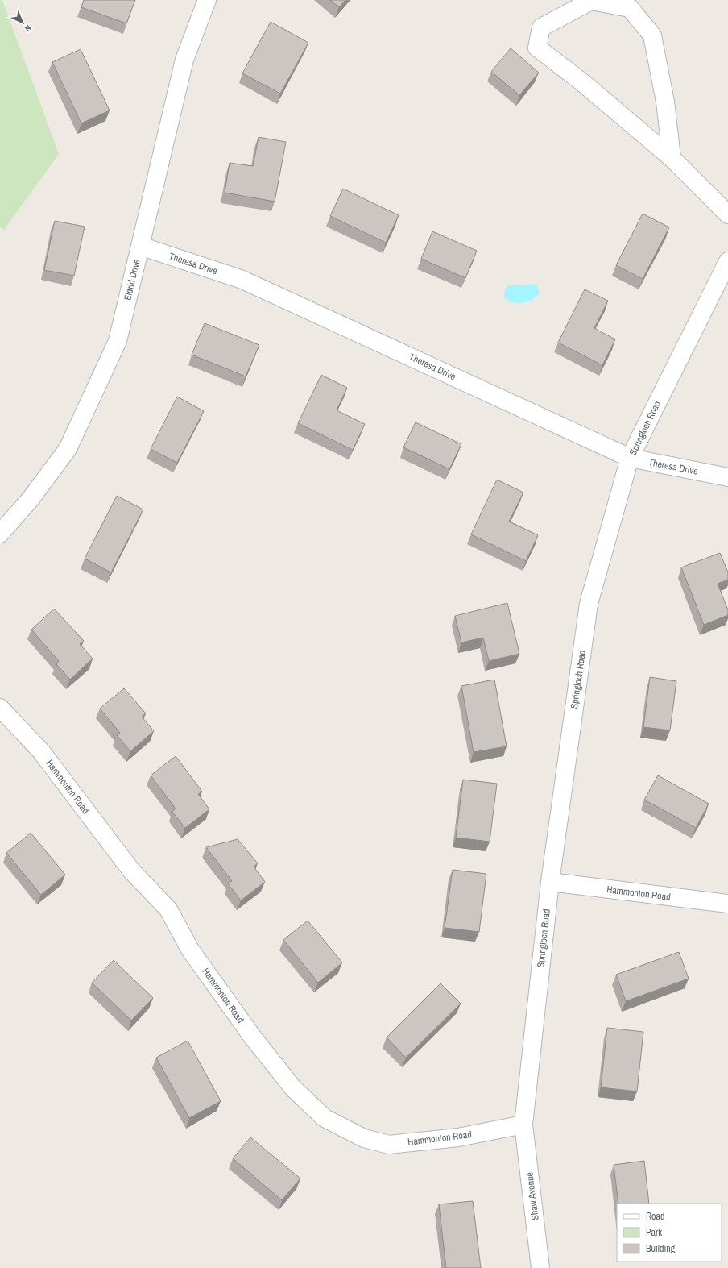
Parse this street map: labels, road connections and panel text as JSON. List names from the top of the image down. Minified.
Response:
{"streets":{"street":["Theresa Drive","Eldrid Drive","Springloch Road","Hammonton Road","Shaw Avenue"]},"crossings":[["Theresa Drive","Eldrid Drive"],["Theresa Drive","Springloch Road"],["Springloch Road","Hammonton Road"],["Springloch Road","Shaw Avenue"],["Hammonton Road","Shaw Avenue"]],"legend":["Road","Park","Building"],"north":"bottom right"}
